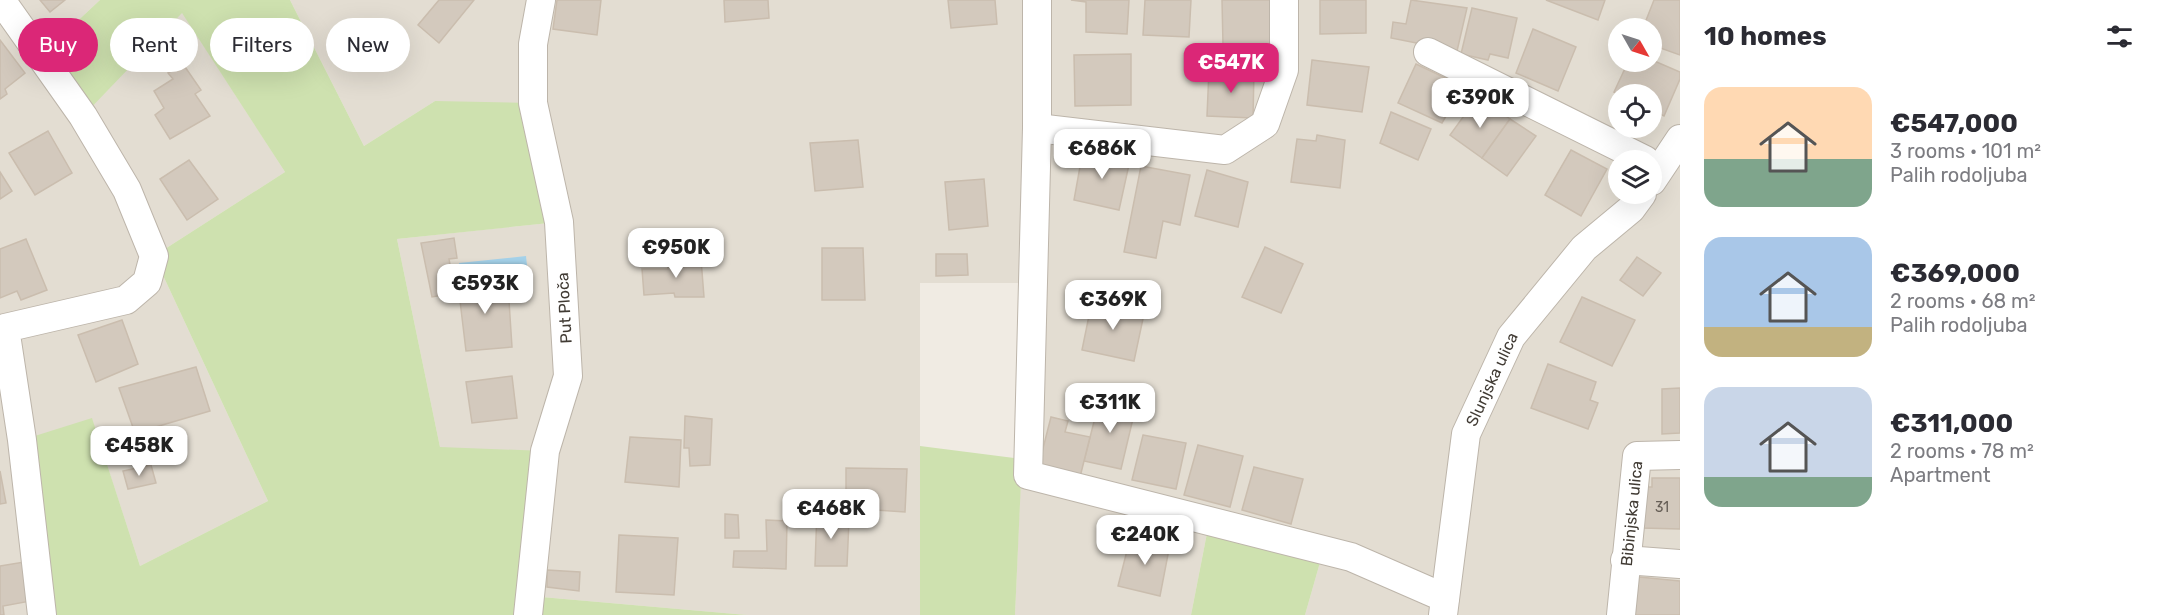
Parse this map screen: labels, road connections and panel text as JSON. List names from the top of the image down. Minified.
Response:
{"streets":{"street":["Put Ploča","Slunjska ulica","Bibinjska ulica"]},"house_numbers":["31"],"north":"bottom right","page":{"heading":"10 homes","chip":["Buy","Rent","Filters","New"],"price":["€547K","€390K","€686K","€950K","€593K","€369K","€311K","€458K","€468K","€240K"],"list":[{"name":"€547,000","note":"3 rooms · 101 m² · Palih rodoljuba"},{"name":"€369,000","note":"2 rooms · 68 m² · Palih rodoljuba"},{"name":"€311,000","note":"2 rooms · 78 m² · Apartment"}]}}
